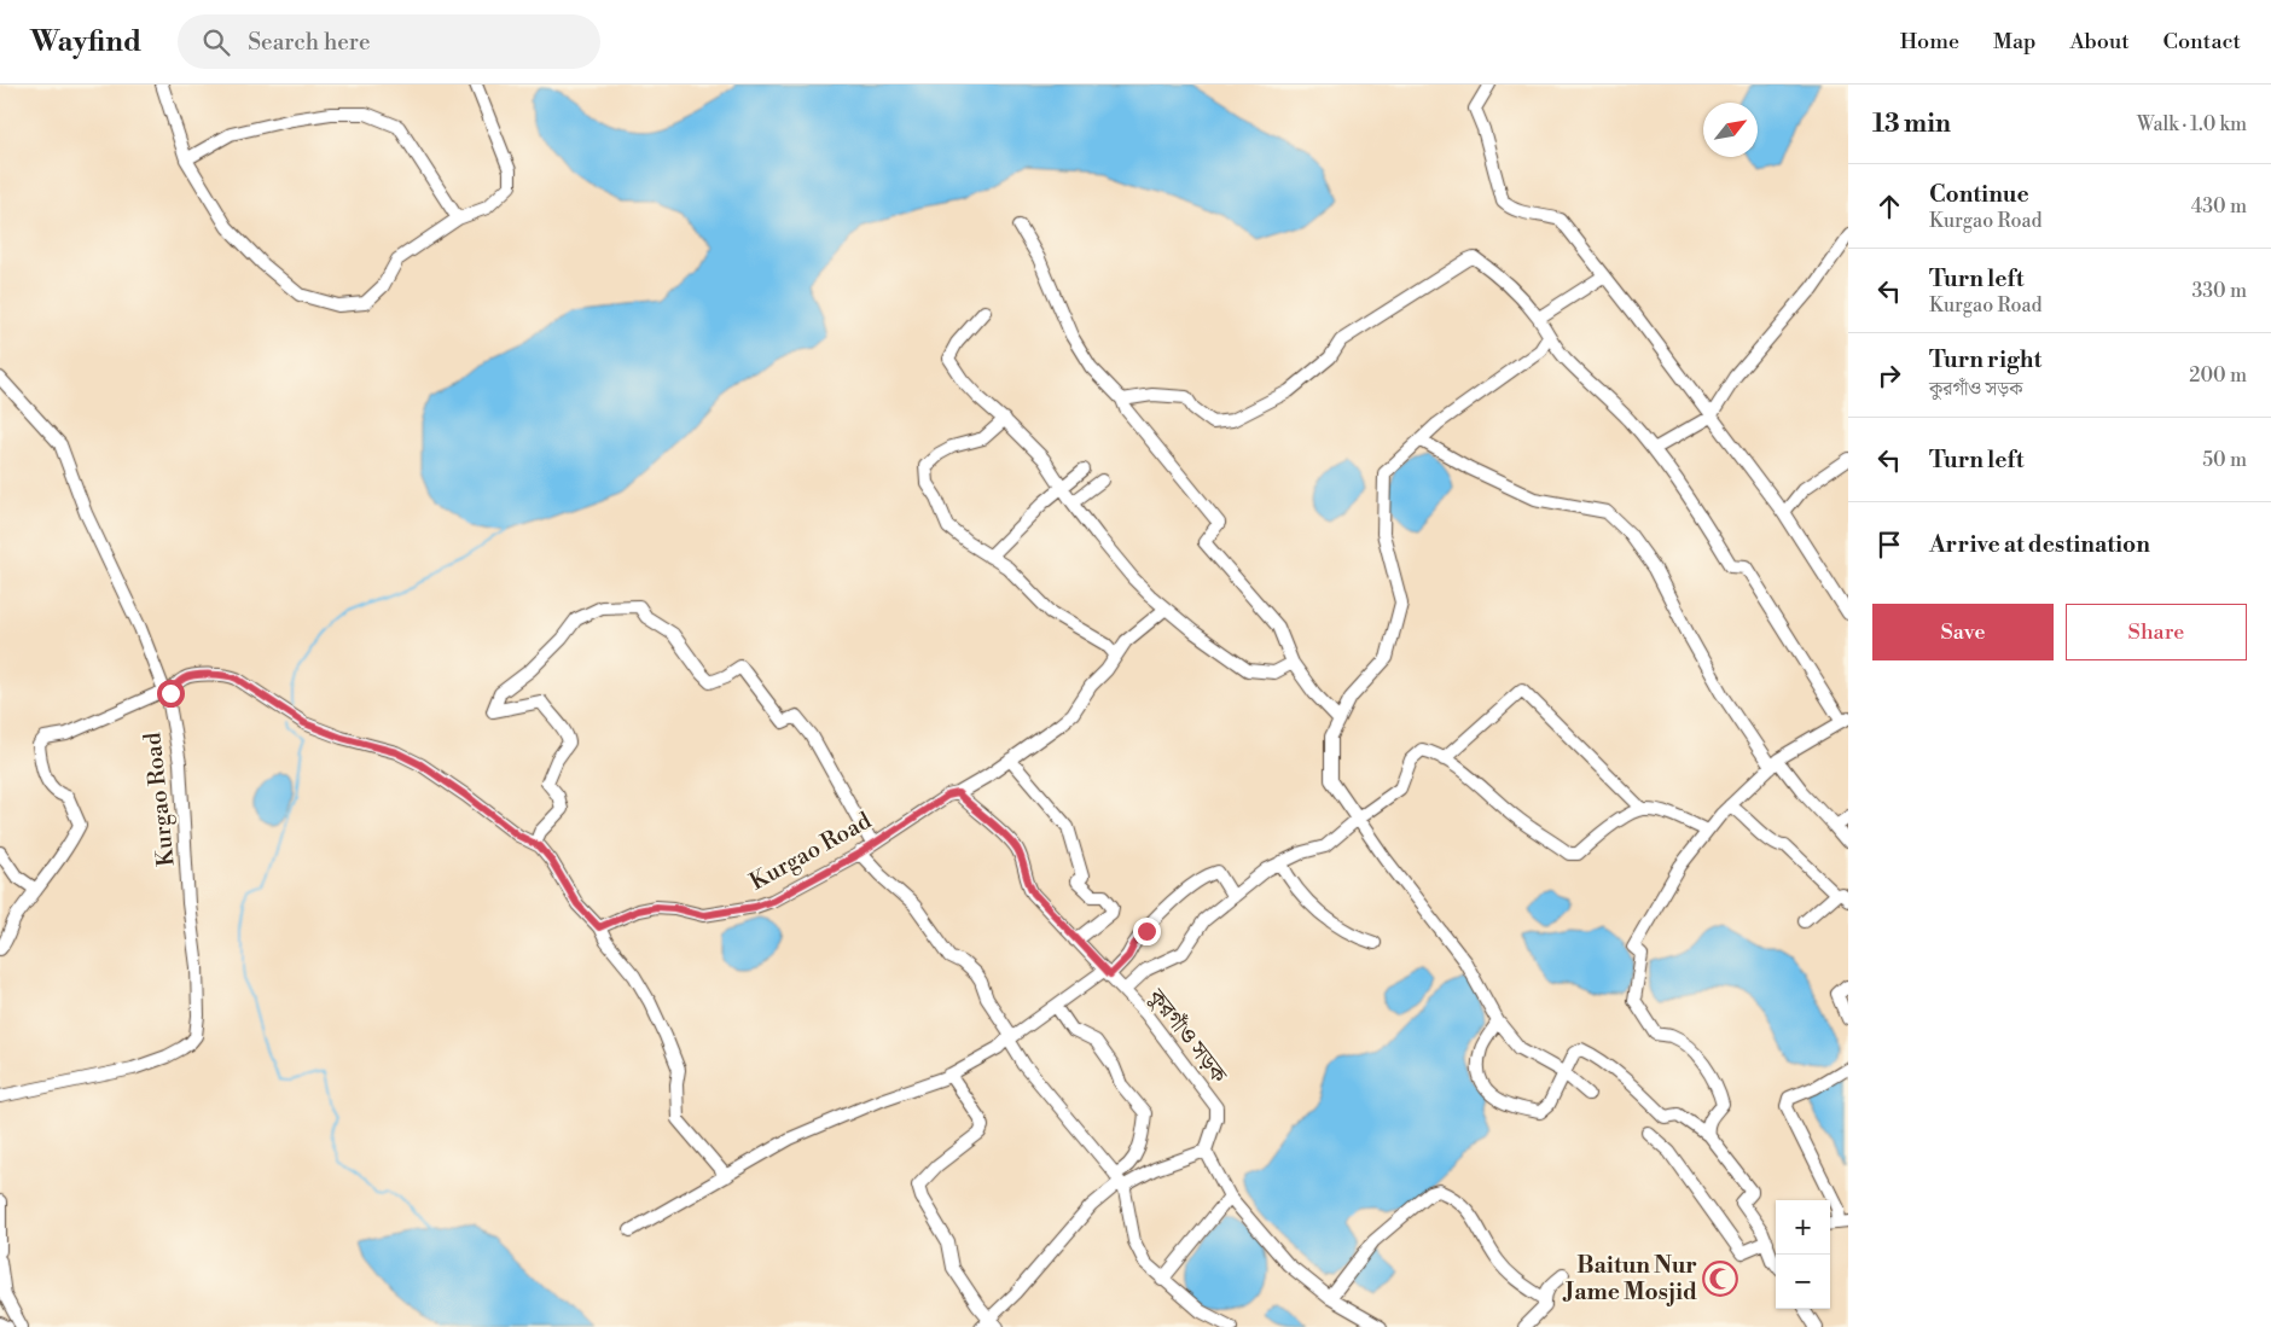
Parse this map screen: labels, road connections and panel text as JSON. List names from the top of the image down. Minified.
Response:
{"streets":{"street":["Kurgao Road","কুরগাঁও সড়ক"]},"crossings":[["Kurgao Road","কুরগাঁও সড়ক"]],"places":{"mosque":["Baitun Nur Jame Mosjid"]},"north":"top right","page":{"header":"Wayfind","search":"Search here","nav":["Home","Map","About","Contact"],"heading":["13 min","Walk · 1.0 km"],"list":[["Continue","Kurgao Road","430 m"],["Turn left","Kurgao Road","330 m"],["Turn right","কুরগাঁও সড়ক","200 m"],["Turn left","50 m"],"Arrive at destination"],"buttons":["Save","Share"],"map_buttons":["+","−"]}}
